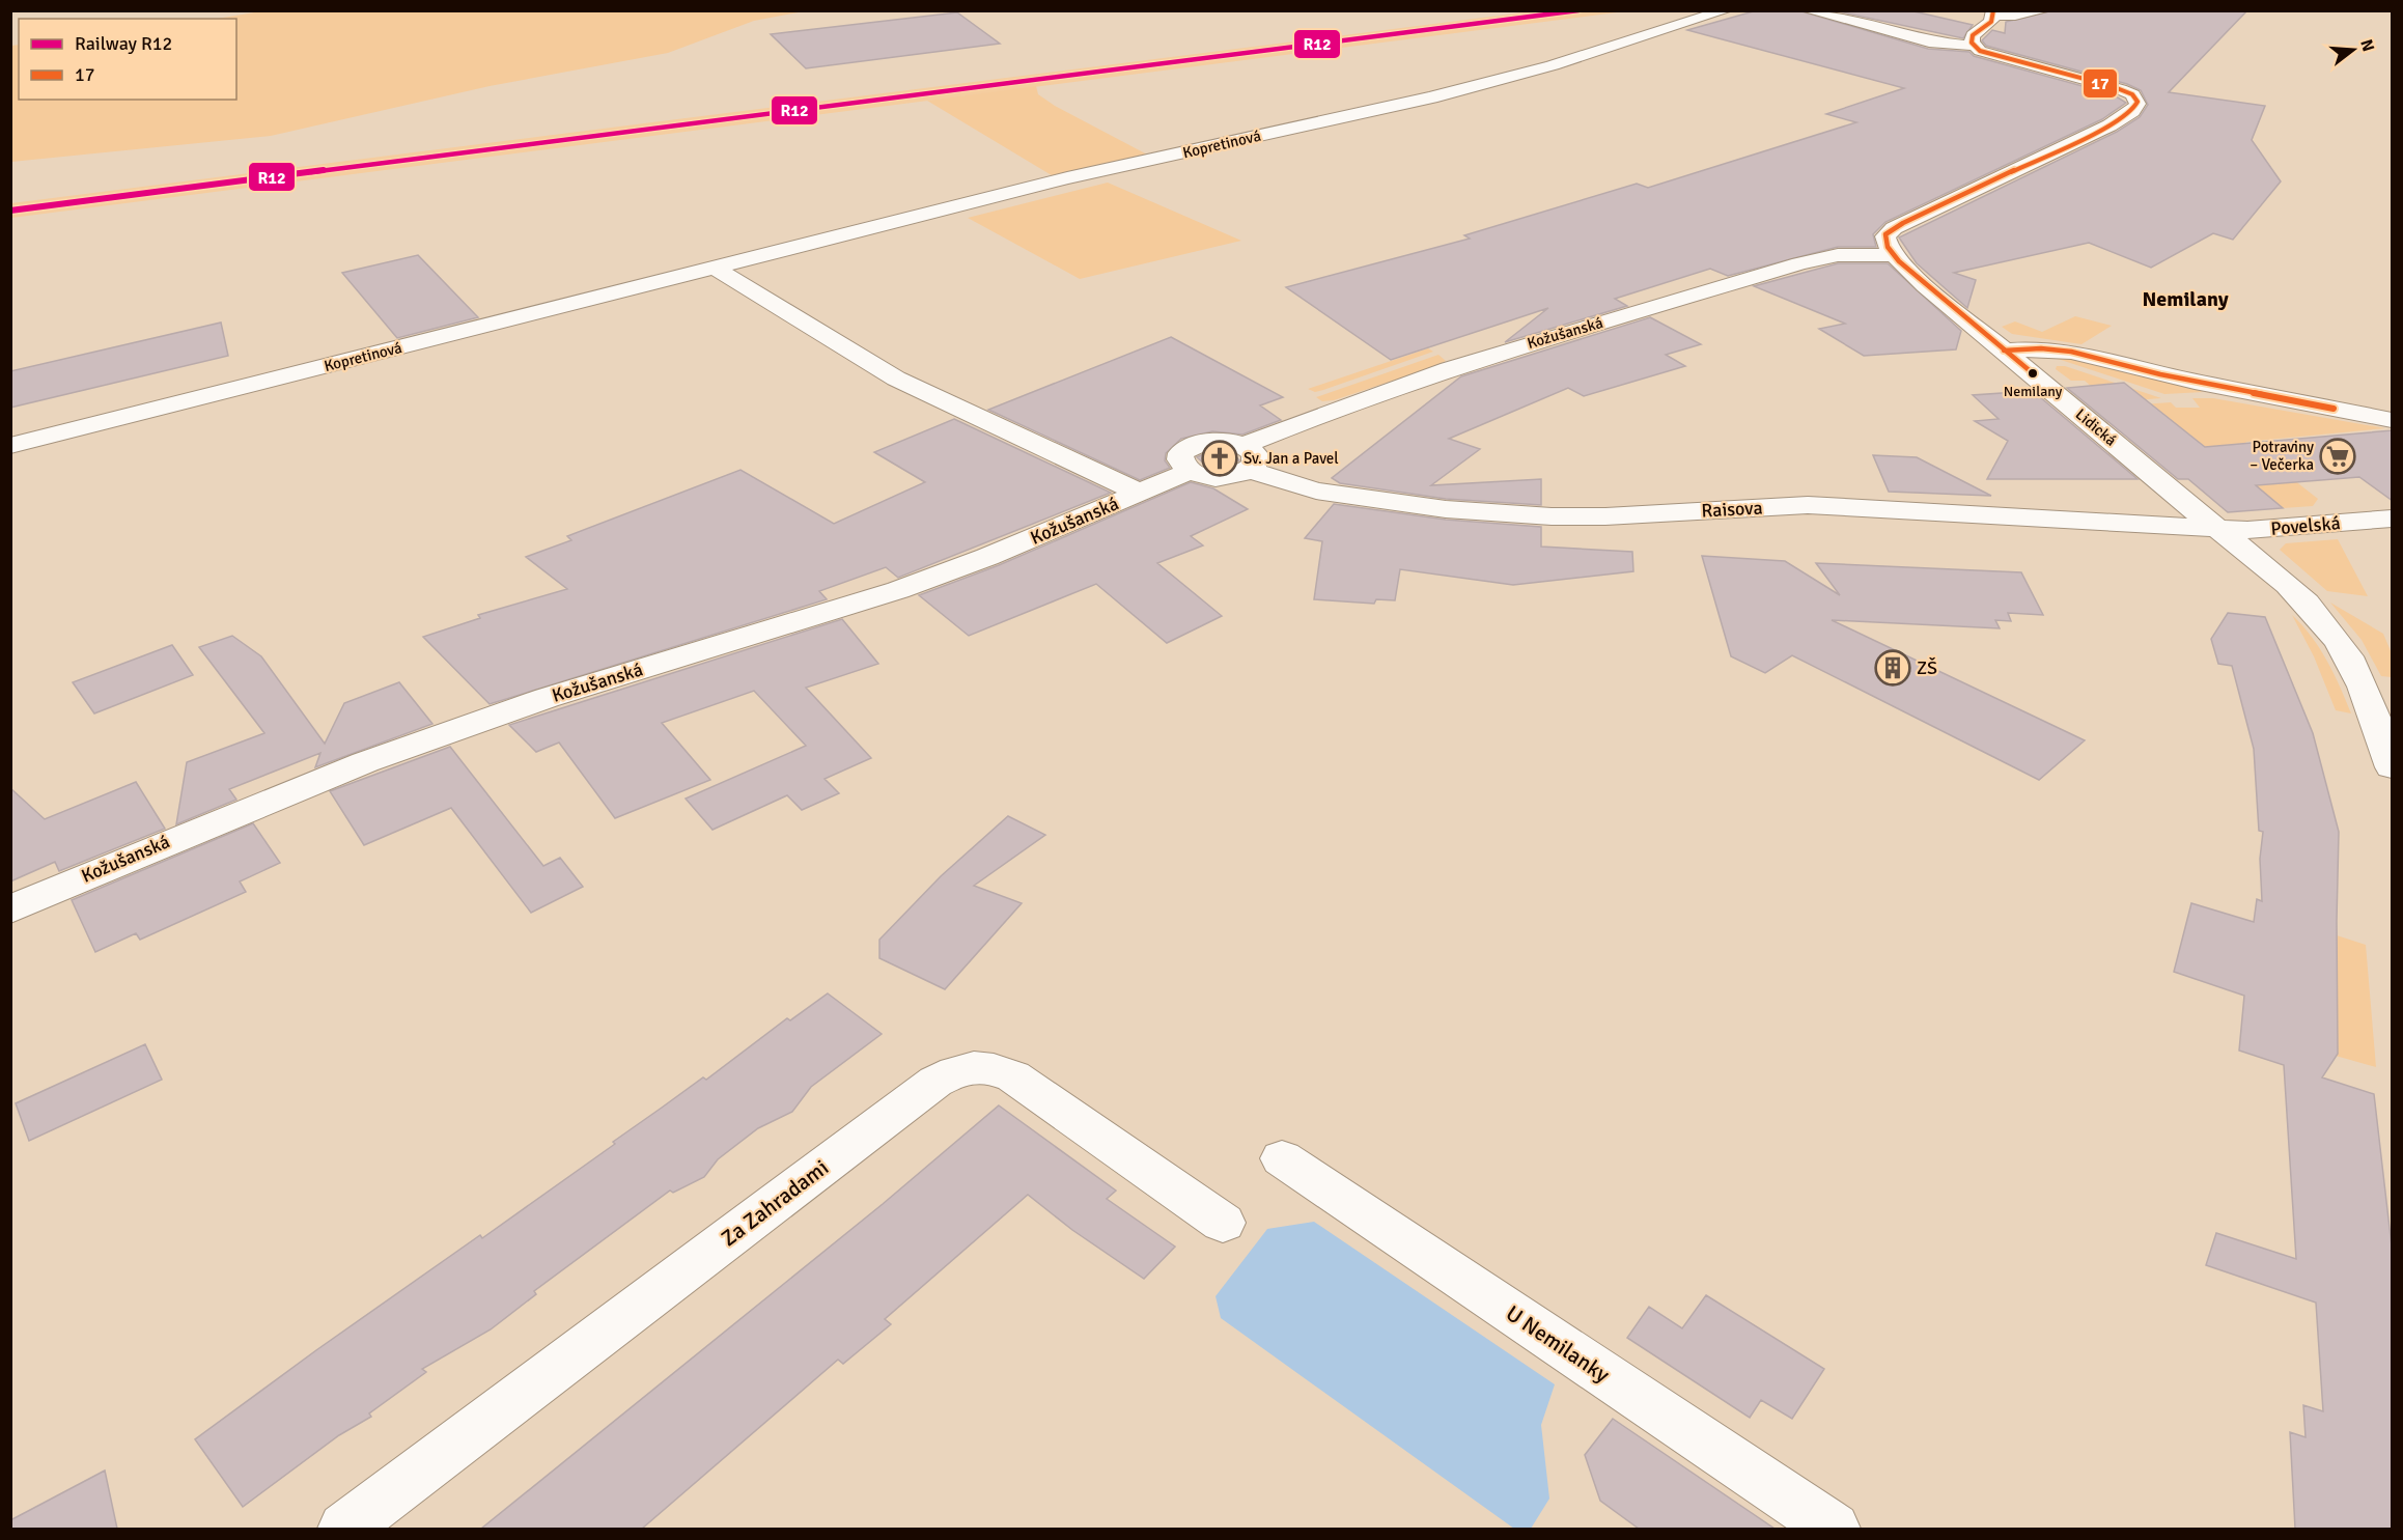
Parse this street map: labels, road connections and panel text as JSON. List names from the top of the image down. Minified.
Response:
{"streets":{"street":["Kopretinová","Kožušanská","Lidická","Raisova","Povelská","Za Zahradami","U Nemilanky"]},"crossings":[["Kožušanská","Lidická"],["Kožušanská","Raisova"],["Lidická","Raisova"],["Lidická","Povelská"],["Raisova","Povelská"]],"districts":["Nemilany"],"places":{"other":["Nemilany"],"supermarket":["Potraviny – Večerka"],"church":["Sv. Jan a Pavel"],"building":["ZŠ"]},"lines":["rail line R12","transit line 17"],"legend":["Railway R12","17"],"north":"right"}
